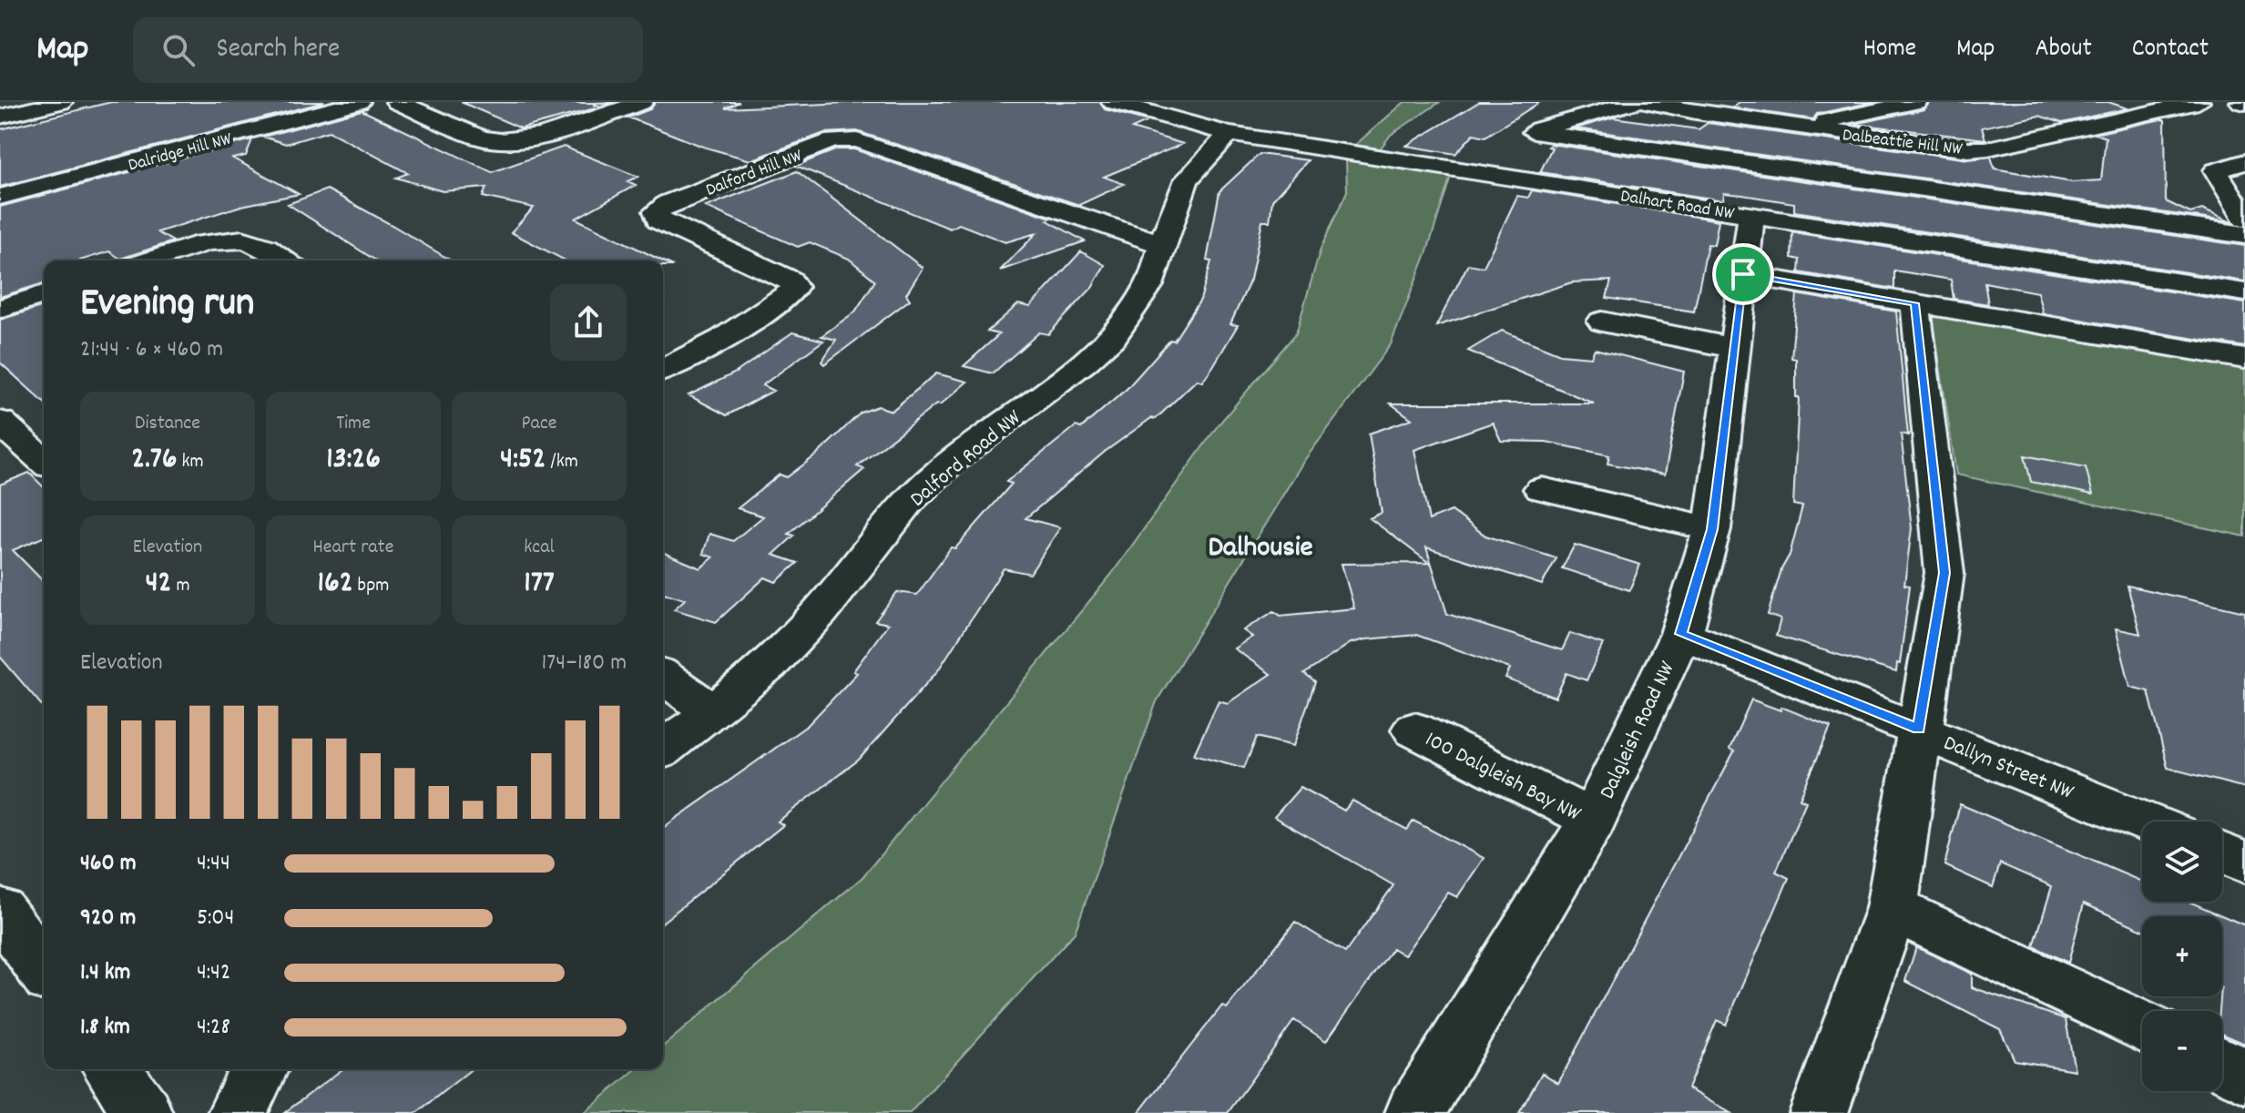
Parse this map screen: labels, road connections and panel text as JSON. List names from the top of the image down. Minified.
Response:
{"streets":{"street":["Dalbeattie Hill NW","Dalridge Hill NW","Dalford Hill NW","Dalhart Road NW","Dalford Road NW","Dalgleish Road NW","Dallyn Street NW","100 Dalgleish Bay NW"]},"crossings":[["Dalford Hill NW","Dalford Road NW"],["Dalhart Road NW","Dalford Road NW"],["Dalhart Road NW","Dalgleish Road NW"],["Dalgleish Road NW","Dallyn Street NW"],["Dalgleish Road NW","100 Dalgleish Bay NW"]],"districts":["Dalhousie"],"page":{"header":"Map","search":"Search here","nav":["Home","Map","About","Contact"],"heading":["Evening run","21:44 · 6 × 460 m"],"stats":[["Distance","2.76 km"],["Time","13:26"],["Pace","4:52 /km"],["Elevation","42 m"],["Heart rate","162 bpm"],["kcal","177"]],"chart":["Elevation","174–180 m"],"map_buttons":["+","−"],"list":[{"name":"460 m","note":"4:44"},{"name":"920 m","note":"5:04"},{"name":"1.4 km","note":"4:42"},{"name":"1.8 km","note":"4:28"}]}}
